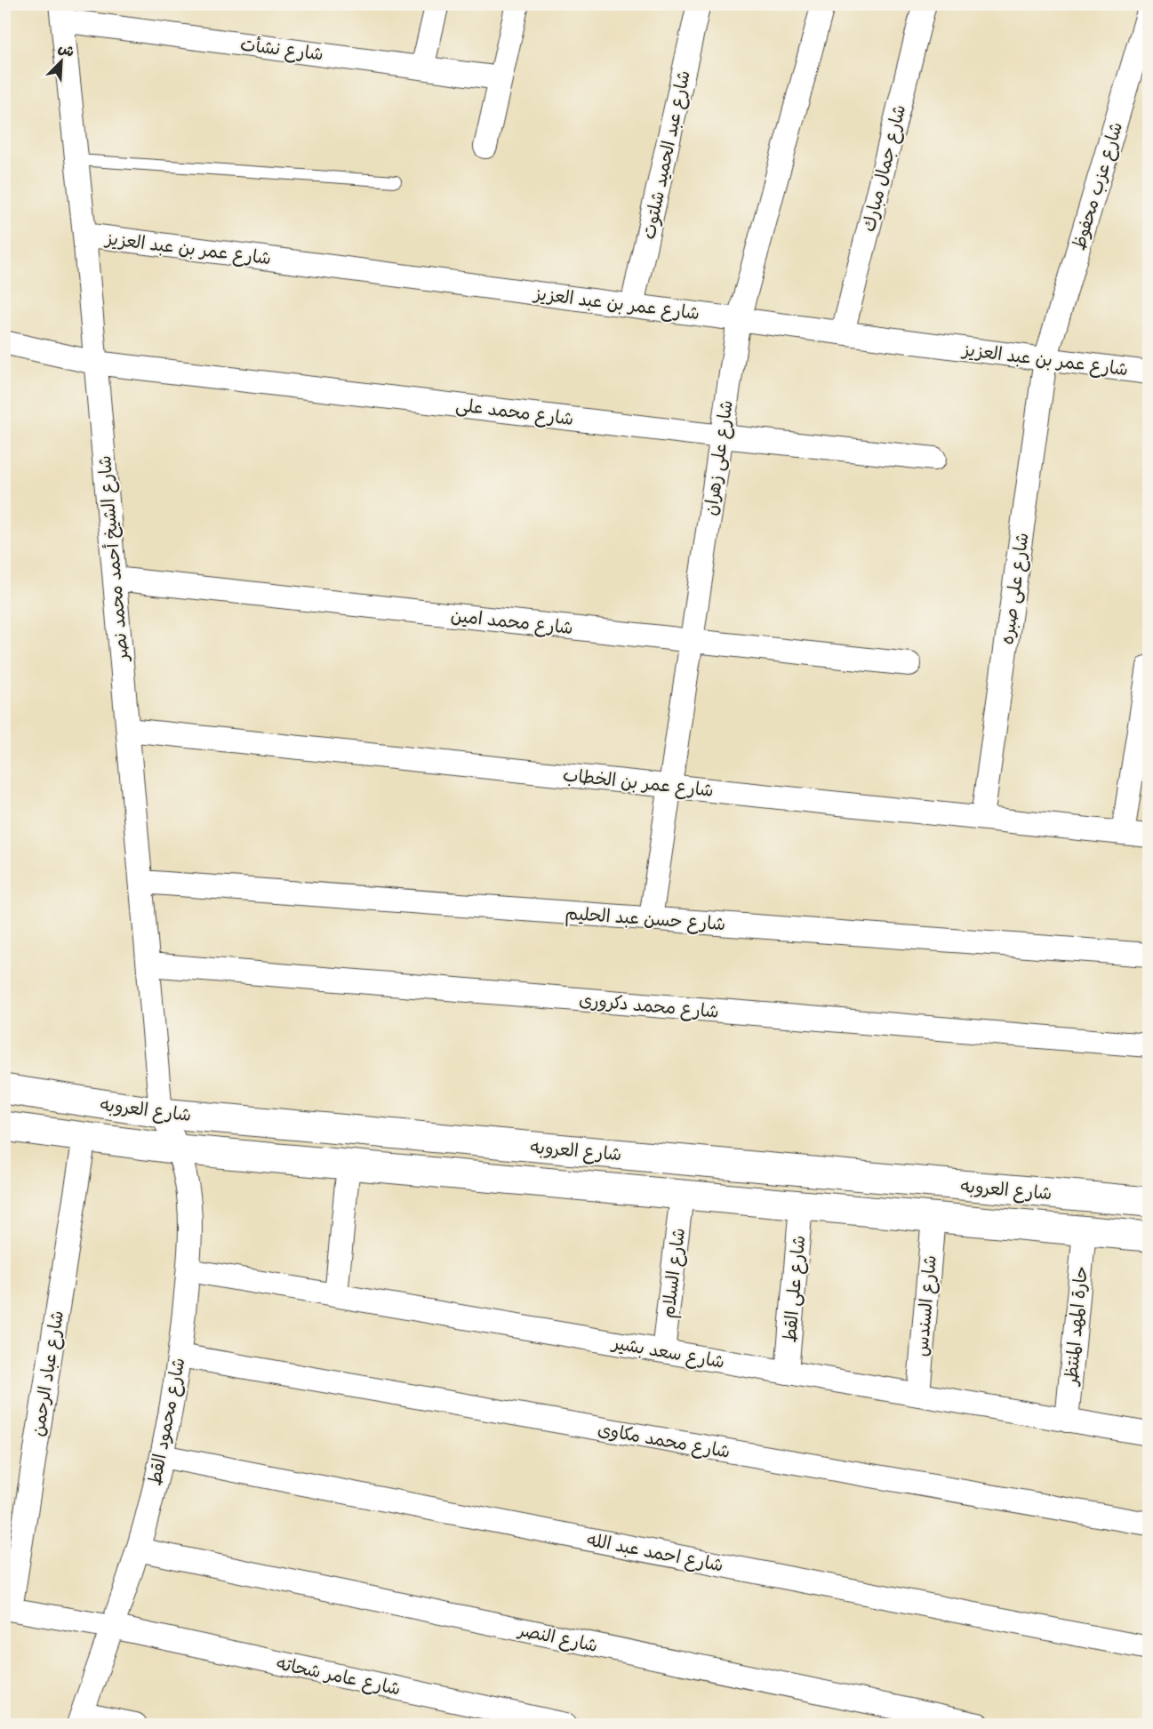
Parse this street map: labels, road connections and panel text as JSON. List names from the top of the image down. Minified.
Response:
{"streets":{"street":["شارع نشأت","شارع عبد الحميد شلتوت","شارع جمال مبارك","شارع عزب محفوظ","شارع عمر بن عبد العزيز","شارع محمد على","شارع على زهران","شارع الشيخ أحمد محمد نصر","شارع على صبره","شارع محمد امين","شارع عمر بن الخطاب","شارع حسن عبد الحليم","شارع محمد دكرورى","شارع العروبه","شارع السلام","شارع على القط","شارع السندس","حارة المهد المنتظر","شارع سعد بشير","شارع عباد الرحمن","شارع محمود القط","شارع محمد مكاوى","شارع احمد عبد الله","شارع النصر","شارع عامر شحاته"]},"crossings":[["شارع نشأت","شارع الشيخ أحمد محمد نصر"],["شارع عبد الحميد شلتوت","شارع عمر بن عبد العزيز"],["شارع جمال مبارك","شارع عمر بن عبد العزيز"],["شارع عزب محفوظ","شارع عمر بن عبد العزيز"],["شارع عزب محفوظ","شارع على صبره"],["شارع عمر بن عبد العزيز","شارع على زهران"],["شارع عمر بن عبد العزيز","شارع الشيخ أحمد محمد نصر"],["شارع عمر بن عبد العزيز","شارع على صبره"],["شارع محمد على","شارع على زهران"],["شارع محمد على","شارع الشيخ أحمد محمد نصر"],["شارع على زهران","شارع محمد امين"],["شارع على زهران","شارع عمر بن الخطاب"],["شارع على زهران","شارع حسن عبد الحليم"],["شارع الشيخ أحمد محمد نصر","شارع محمد امين"],["شارع الشيخ أحمد محمد نصر","شارع عمر بن الخطاب"],["شارع الشيخ أحمد محمد نصر","شارع حسن عبد الحليم"],["شارع الشيخ أحمد محمد نصر","شارع محمد دكرورى"],["شارع الشيخ أحمد محمد نصر","شارع العروبه"],["شارع الشيخ أحمد محمد نصر","شارع محمود القط"],["شارع على صبره","شارع عمر بن الخطاب"],["شارع العروبه","شارع السلام"],["شارع العروبه","شارع على القط"],["شارع العروبه","شارع السندس"],["شارع العروبه","حارة المهد المنتظر"],["شارع العروبه","شارع عباد الرحمن"],["شارع العروبه","شارع محمود القط"],["شارع السلام","شارع سعد بشير"],["شارع على القط","شارع سعد بشير"],["شارع السندس","شارع سعد بشير"],["حارة المهد المنتظر","شارع سعد بشير"],["شارع سعد بشير","شارع محمود القط"],["شارع عباد الرحمن","شارع عامر شحاته"],["شارع محمود القط","شارع محمد مكاوى"],["شارع محمود القط","شارع احمد عبد الله"],["شارع محمود القط","شارع النصر"],["شارع محمود القط","شارع عامر شحاته"]],"north":"top right"}
